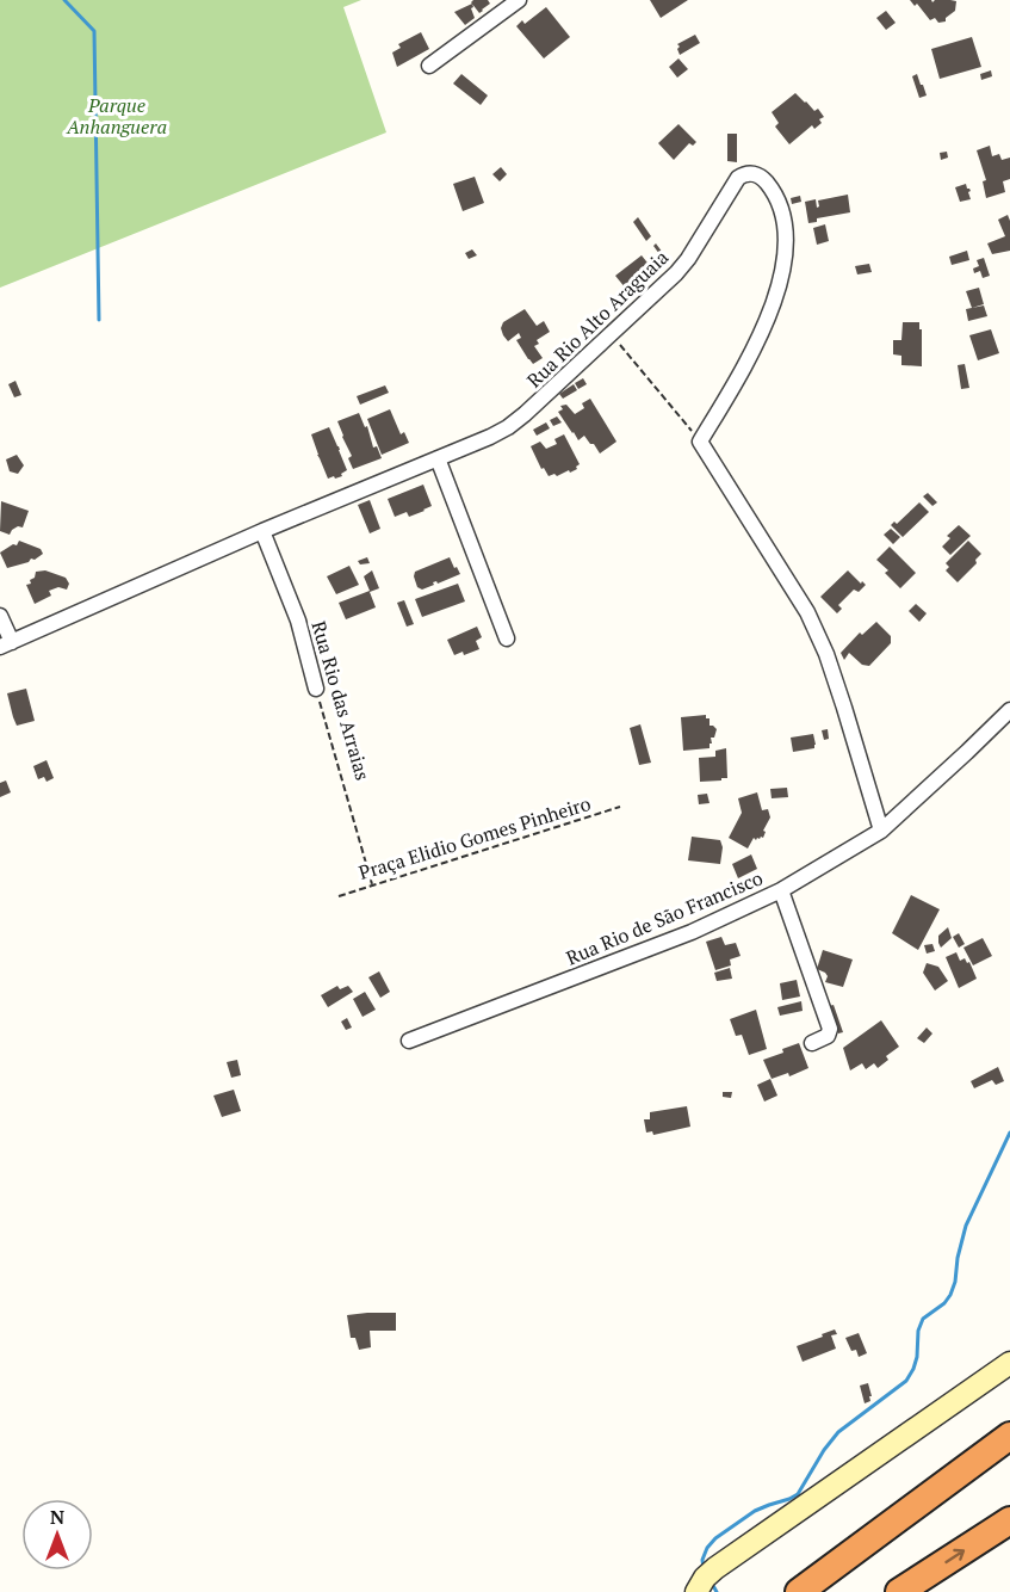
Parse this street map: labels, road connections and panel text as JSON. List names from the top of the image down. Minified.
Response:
{"streets":{"street":["Rua Rio Alto Araguaia","Rua Rio das Arraias","Rua Rio de São Francisco"],"path":["Praça Elidio Gomes Pinheiro"]},"crossings":[["Rua Rio Alto Araguaia","Rua Rio das Arraias"],["Rua Rio das Arraias","Praça Elidio Gomes Pinheiro"]],"parks":["Parque Anhanguera"],"north":"top"}
